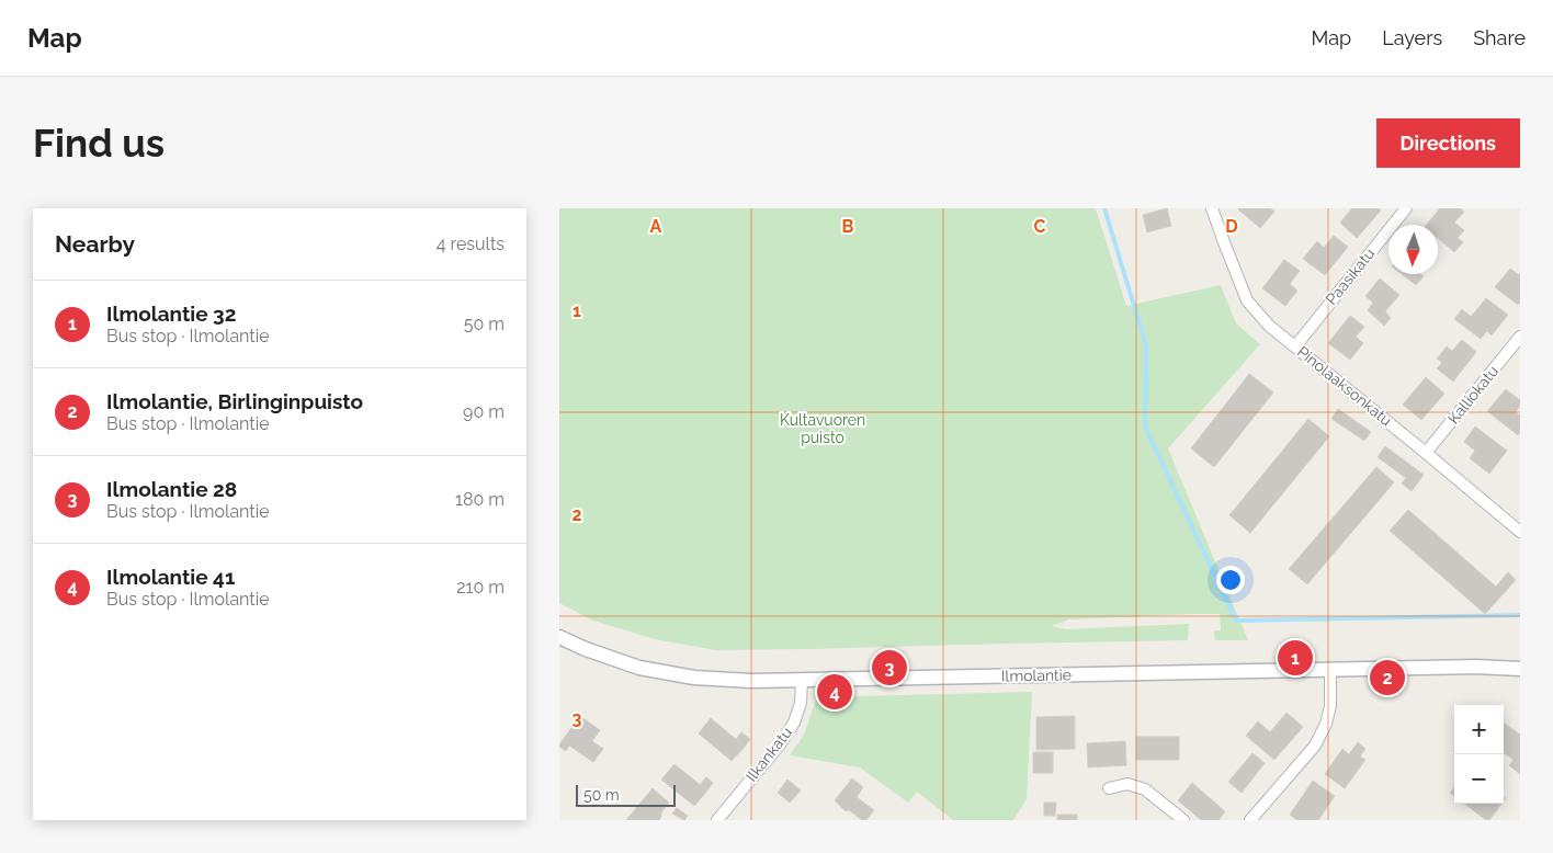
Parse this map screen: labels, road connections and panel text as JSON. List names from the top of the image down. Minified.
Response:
{"streets":{"street":["Paasikatu","Pinolaaksonkatu","Kalliokatu","Ilmolantie","Ilkankatu"]},"crossings":[["Paasikatu","Pinolaaksonkatu"],["Pinolaaksonkatu","Kalliokatu"],["Ilmolantie","Ilkankatu"]],"parks":["Kultavuoren puisto"],"scale_bar":"50 m","north":"bottom","page":{"header":"Map","nav":["Map","Layers","Share"],"buttons":"Directions","title":"Find us","heading":["Nearby","4 results"],"list":[{"mark":"1","name":"Ilmolantie 32","note":"Bus stop · Ilmolantie","value":"50 m"},{"mark":"2","name":"Ilmolantie, Birlinginpuisto","note":"Bus stop · Ilmolantie","value":"90 m"},{"mark":"3","name":"Ilmolantie 28","note":"Bus stop · Ilmolantie","value":"180 m"},{"mark":"4","name":"Ilmolantie 41","note":"Bus stop · Ilmolantie","value":"210 m"}],"pins":["1","3","2","4"],"map_buttons":["+","−"],"scale":"50 m"},"grid":{"columns":["A","B","C","D"],"rows":["1","2","3"]}}
